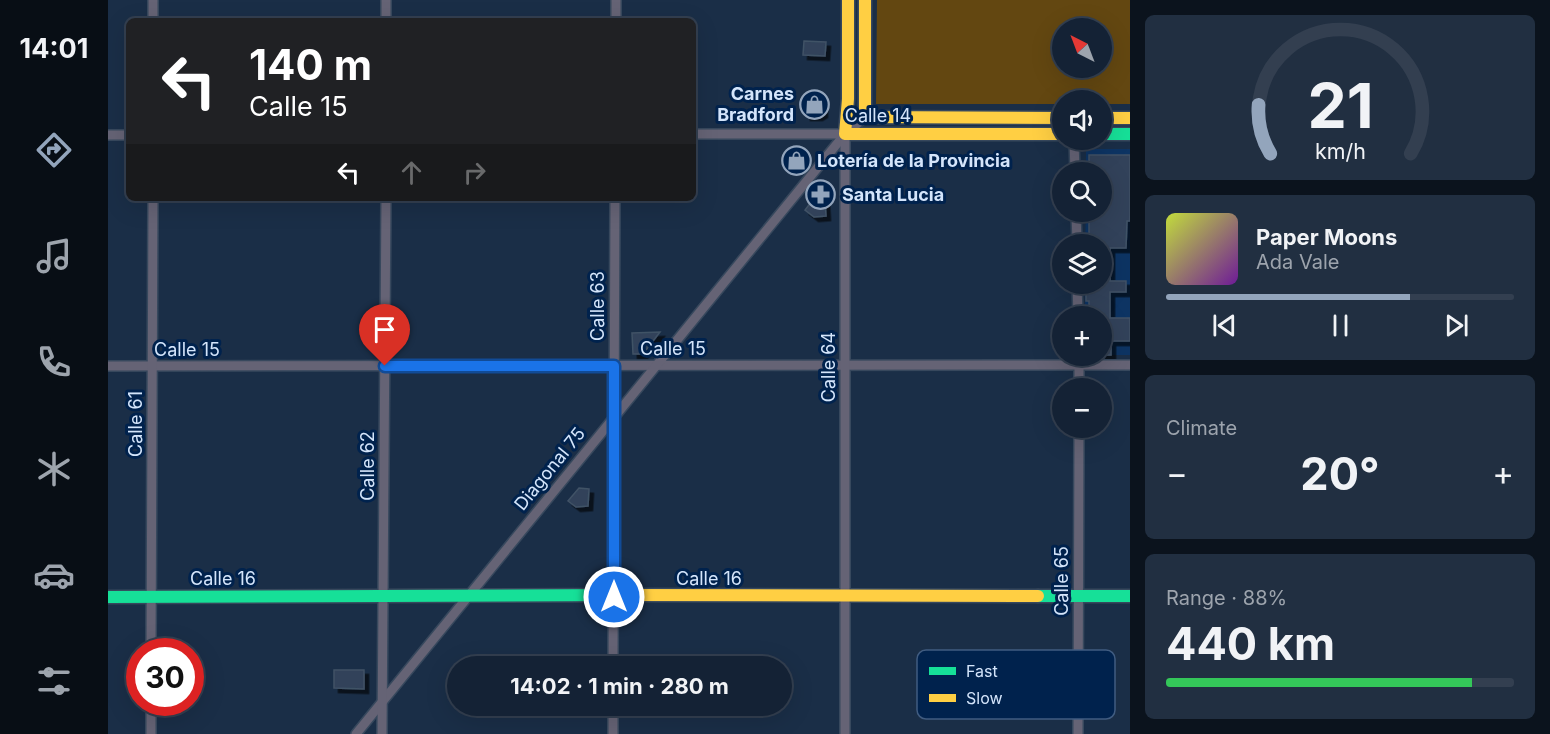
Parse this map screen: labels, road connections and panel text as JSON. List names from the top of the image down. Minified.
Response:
{"streets":{"street":["Calle 14","Calle 63","Calle 15","Calle 64","Calle 61","Calle 62","Diagonal 75","Calle 16","Calle 65"]},"crossings":[["Calle 14","Calle 64"],["Calle 14","Diagonal 75"],["Calle 63","Calle 15"],["Calle 63","Diagonal 75"],["Calle 63","Calle 16"],["Calle 15","Calle 64"],["Calle 15","Calle 61"],["Calle 15","Calle 62"],["Calle 15","Diagonal 75"],["Calle 64","Diagonal 75"],["Calle 64","Calle 16"],["Calle 61","Calle 16"],["Calle 62","Diagonal 75"],["Calle 62","Calle 16"],["Diagonal 75","Calle 16"],["Calle 16","Calle 65"]],"places":{"shop":["Carnes Bradford","Lotería de la Provincia"],"pharmacy":["Santa Lucia"]},"legend":["Fast","Slow"],"north":"top left","page":{"tabs":"14:01","map_buttons":["+","−"],"turn":["140 m","Calle 15"],"song":["Paper Moons","Ada Vale"],"tile":["Climate",["Range · 88%","440 km"]],"heat":["−","20°","+"],"limit":"30","trip":"14:02 · 1 min · 280 m","gauge":["21","km/h"]}}
